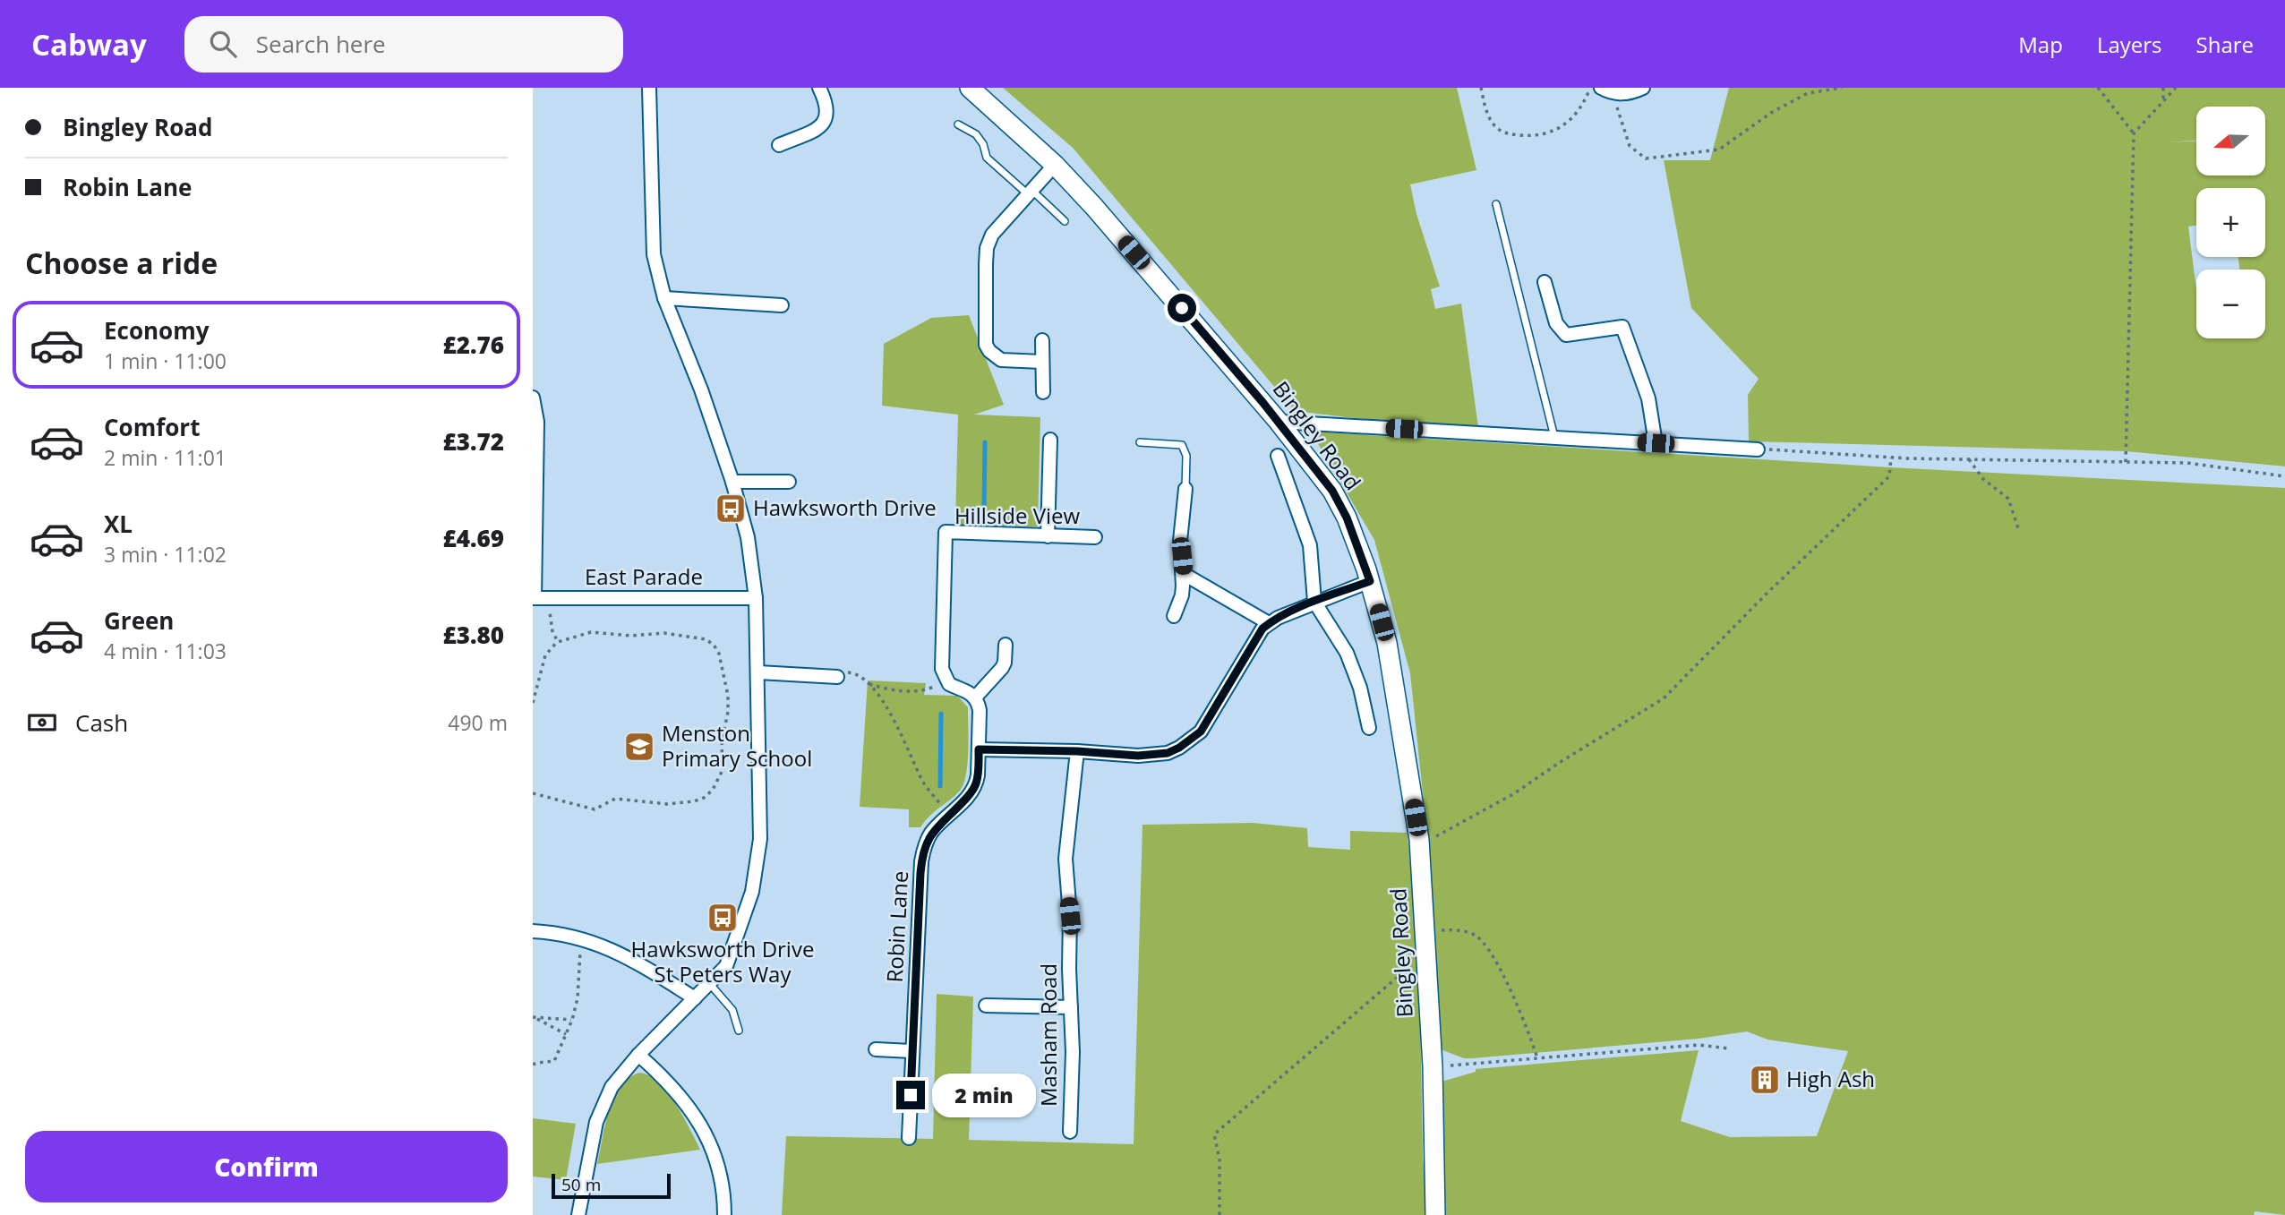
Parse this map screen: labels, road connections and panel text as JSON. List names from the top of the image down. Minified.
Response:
{"streets":{"street":["Bingley Road","Hillside View","East Parade","Robin Lane","Masham Road"]},"places":{"bus stop":["Hawksworth Drive","Hawksworth Drive St Peters Way"],"school or university":["Menston Primary School"],"building":["High Ash"]},"scale_bar":"50 m","north":"left","page":{"header":"Cabway","search":"Search here","nav":["Map","Layers","Share"],"banner":["Bingley Road","Robin Lane"],"map_buttons":["+","−"],"heading":"Choose a ride","list":[{"name":"Economy","note":"1 min · 11:00","value":"£2.76"},{"name":"Comfort","note":"2 min · 11:01","value":"£3.72"},{"name":"XL","note":"3 min · 11:02","value":"£4.69"},{"name":"Green","note":"4 min · 11:03","value":"£3.80"}],"pay":["Cash","490 m"],"bubble":"2 min","buttons":"Confirm","scale":"50 m"}}
